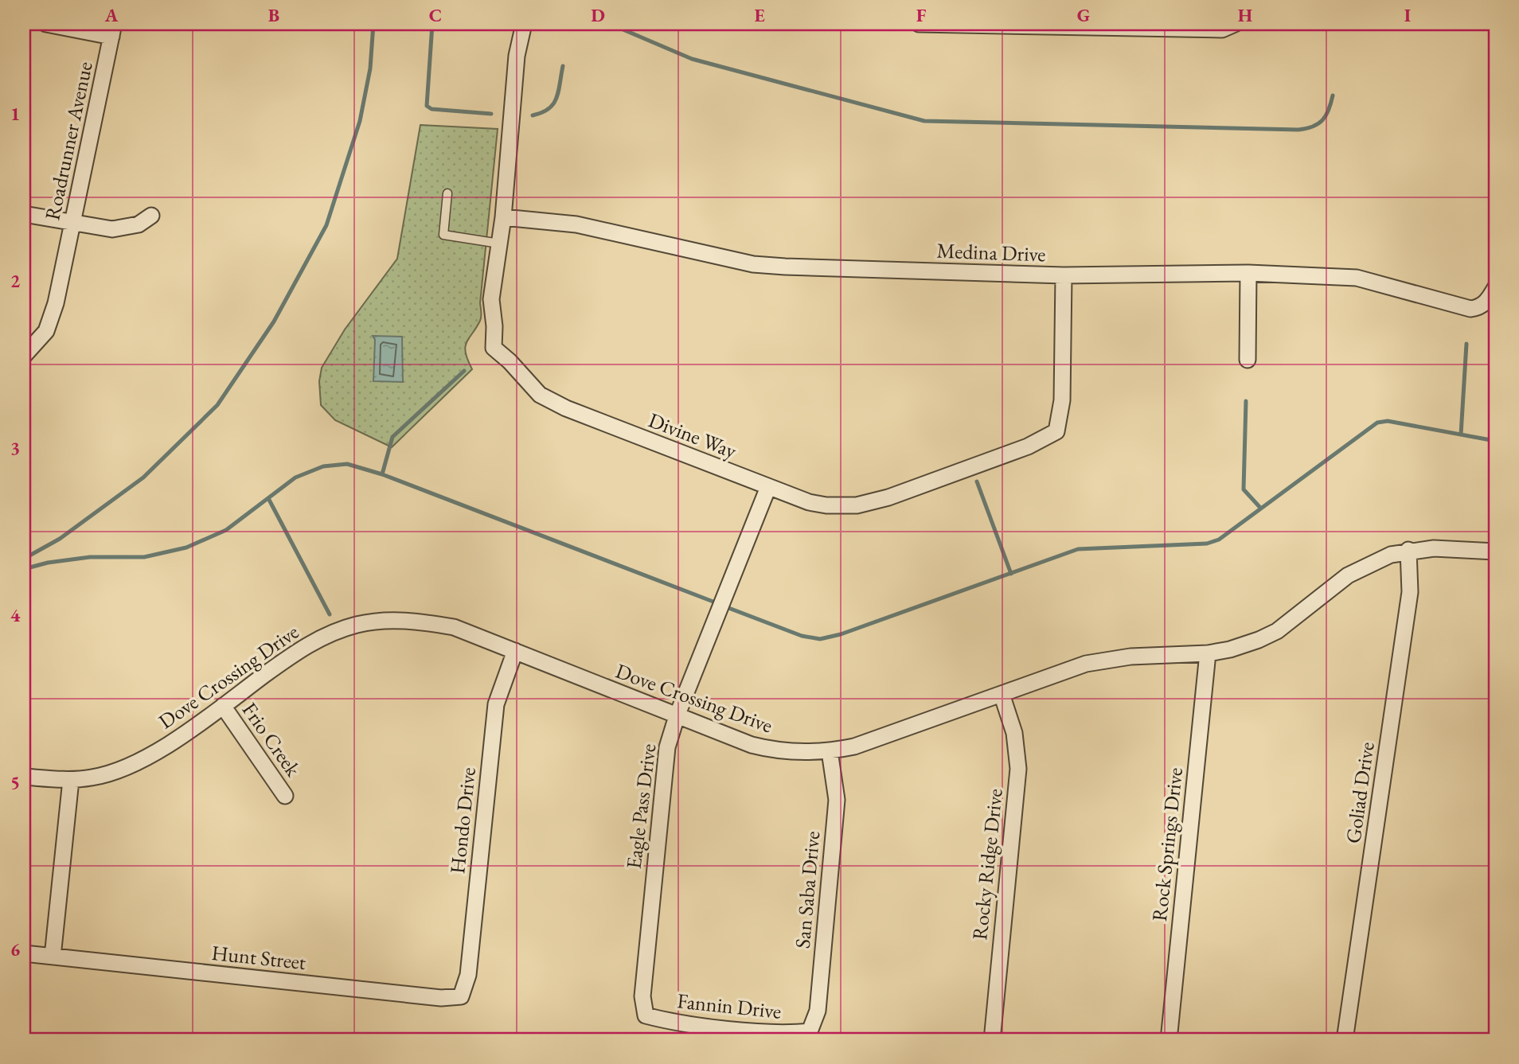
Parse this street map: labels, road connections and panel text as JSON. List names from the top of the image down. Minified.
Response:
{"streets":{"street":["Roadrunner Avenue","Medina Drive","Divine Way","Dove Crossing Drive","Frio Creek","Goliad Drive","Eagle Pass Drive","Hondo Drive","Rock Springs Drive","Rocky Ridge Drive","San Saba Drive","Hunt Street","Fannin Drive"]},"crossings":[["Medina Drive","Divine Way"],["Divine Way","Eagle Pass Drive"],["Dove Crossing Drive","Frio Creek"],["Dove Crossing Drive","Goliad Drive"],["Dove Crossing Drive","Eagle Pass Drive"],["Dove Crossing Drive","Hondo Drive"],["Dove Crossing Drive","Rock Springs Drive"],["Dove Crossing Drive","Rocky Ridge Drive"],["Dove Crossing Drive","San Saba Drive"],["Eagle Pass Drive","Fannin Drive"],["Hondo Drive","Hunt Street"],["San Saba Drive","Fannin Drive"]],"grid":{"columns":["A","B","C","D","E","F","G","H","I"],"rows":["1","2","3","4","5","6"]}}
